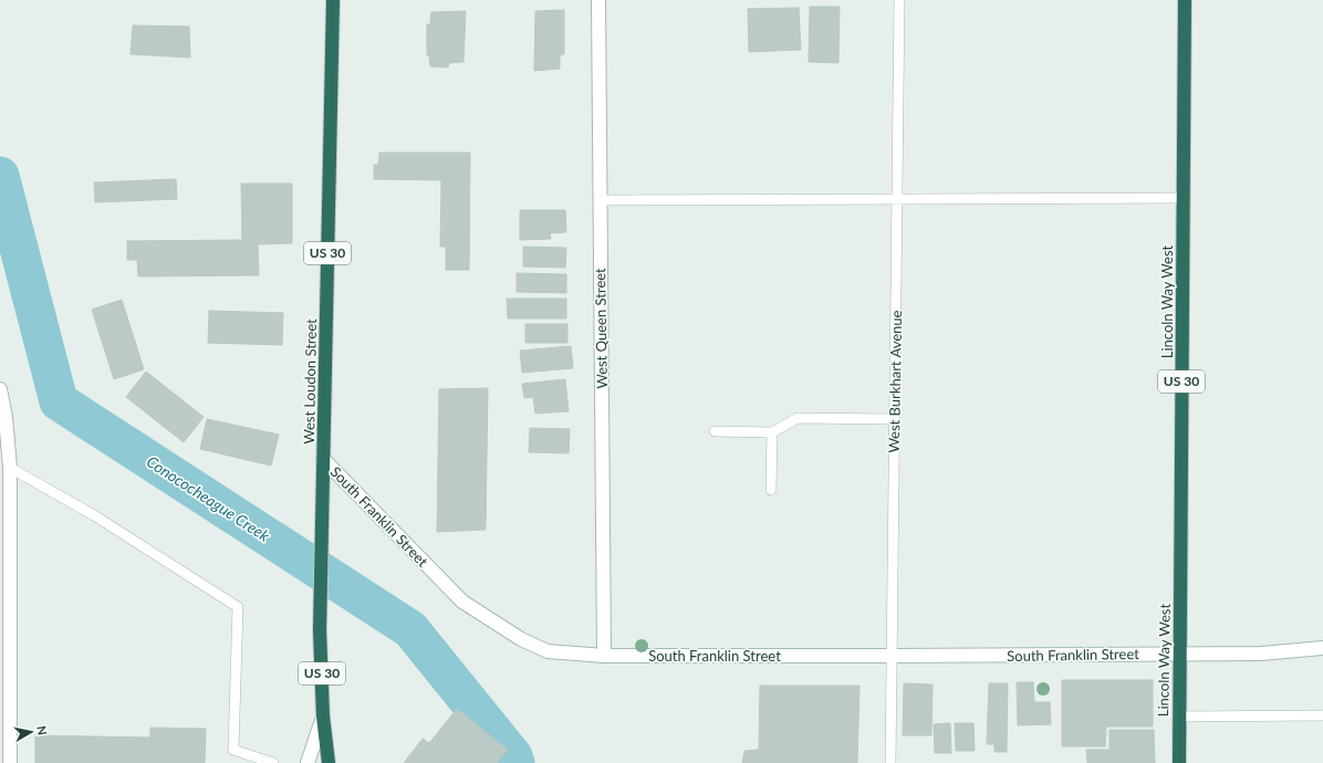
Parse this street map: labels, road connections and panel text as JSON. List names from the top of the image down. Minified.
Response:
{"streets":{"highway":["US 30","Lincoln Way West","West Loudon Street"],"street":["West Queen Street","South Franklin Street"],"lane":["West Burkhart Avenue"]},"crossings":[["Lincoln Way West","South Franklin Street"],["West Queen Street","South Franklin Street"],["West Loudon Street","South Franklin Street"],["West Burkhart Avenue","South Franklin Street"]],"water":["Conococheague Creek"],"north":"right"}
